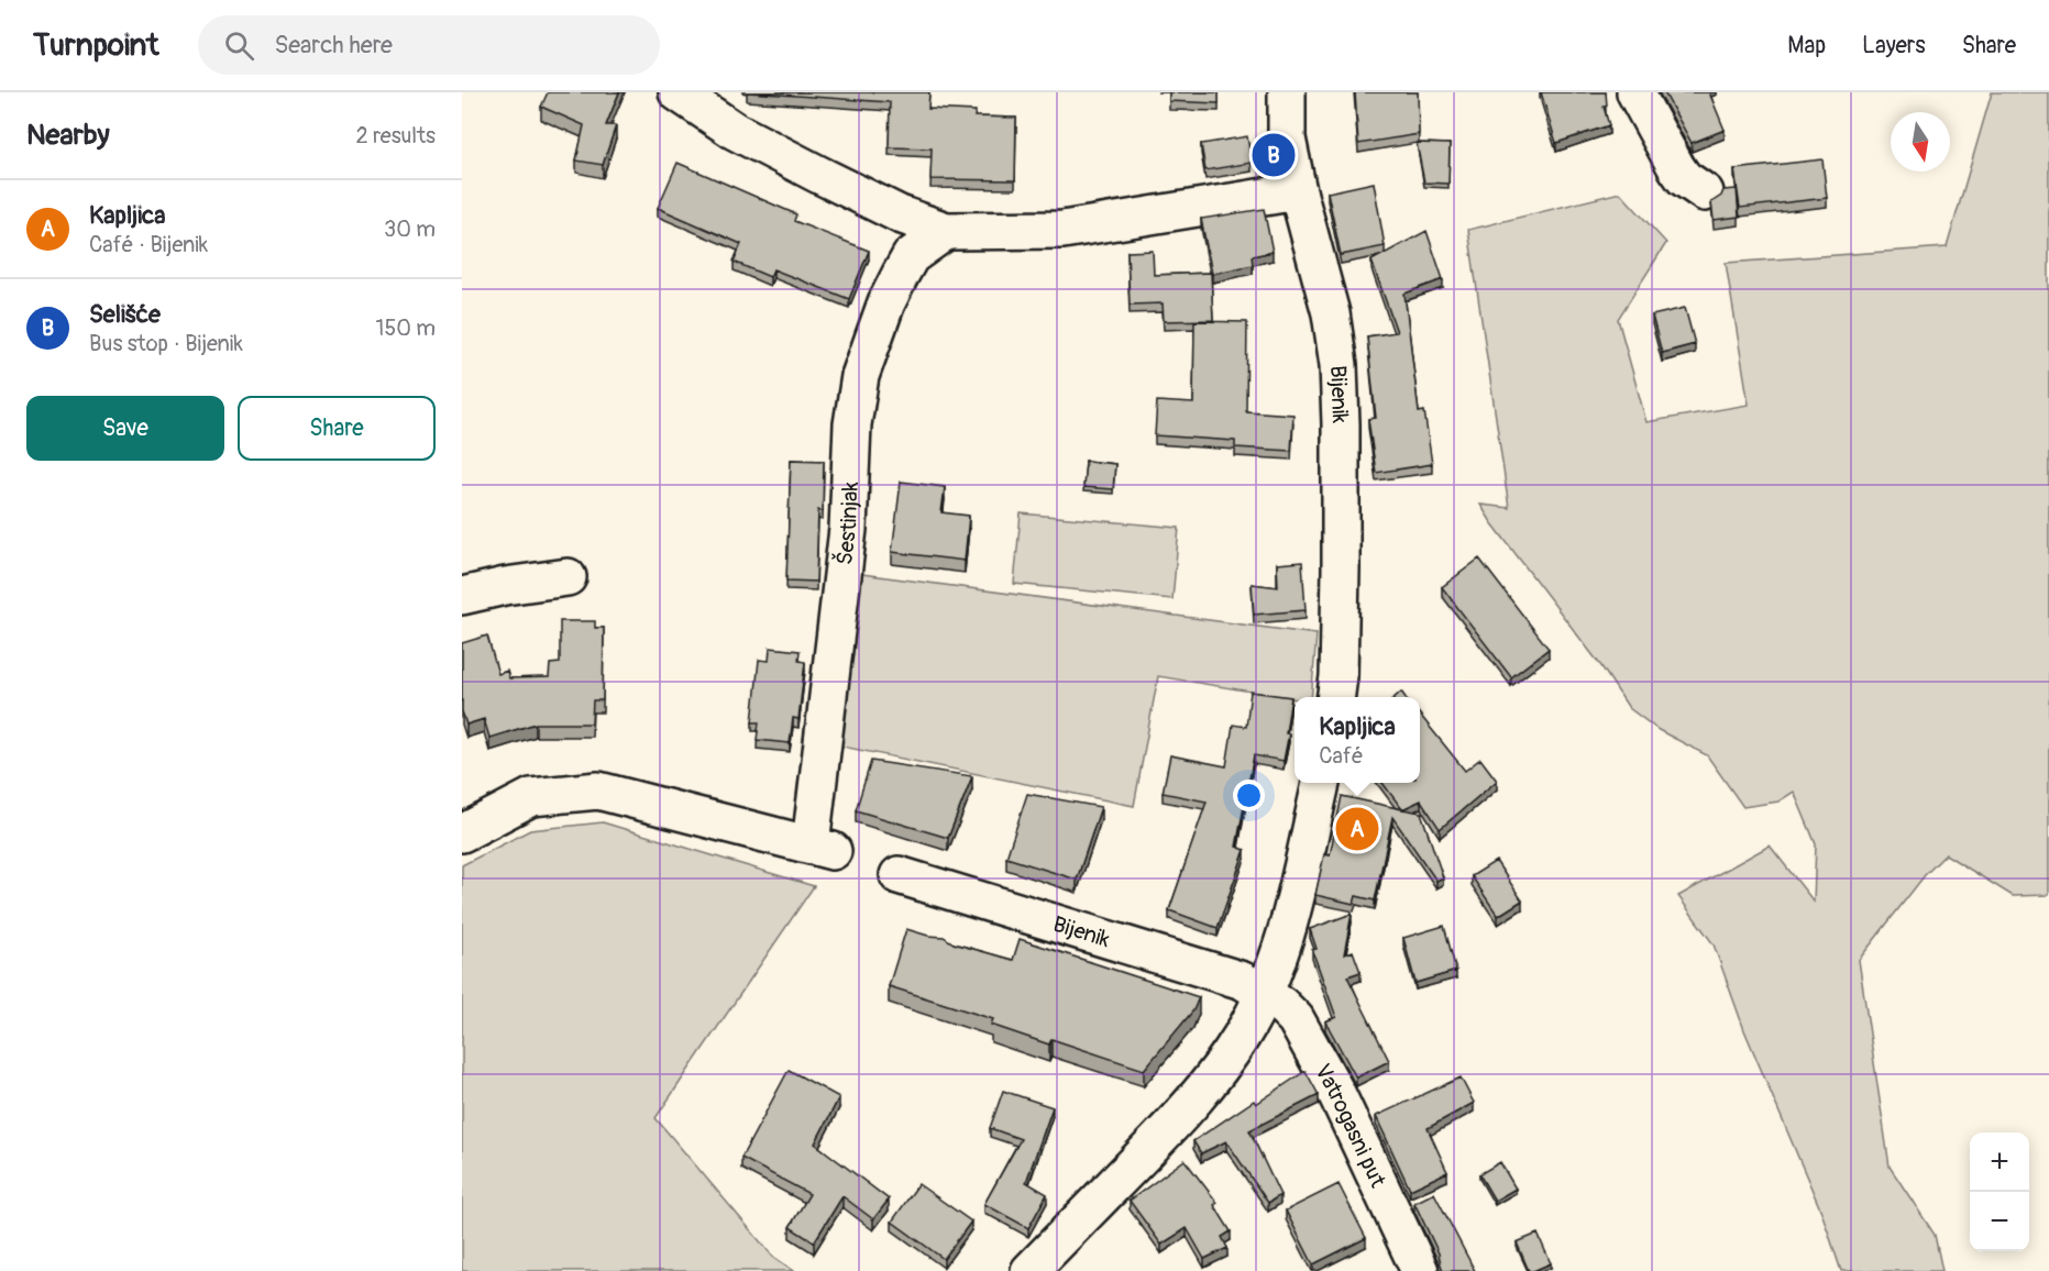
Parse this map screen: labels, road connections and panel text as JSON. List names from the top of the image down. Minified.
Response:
{"streets":{"street":["Bijenik","Šestinjak","Vatrogasni put"]},"crossings":[["Bijenik","Vatrogasni put"]],"north":"bottom","page":{"header":"Turnpoint","search":"Search here","nav":["Map","Layers","Share"],"heading":["Nearby","2 results"],"pins":["B","A"],"list":[{"mark":"A","name":"Kapljica","note":"Café · Bijenik","value":"30 m"},{"mark":"B","name":"Selišće","note":"Bus stop · Bijenik","value":"150 m"}],"buttons":["Save","Share"],"popup":["Kapljica","Café"],"map_buttons":["+","−"]}}
